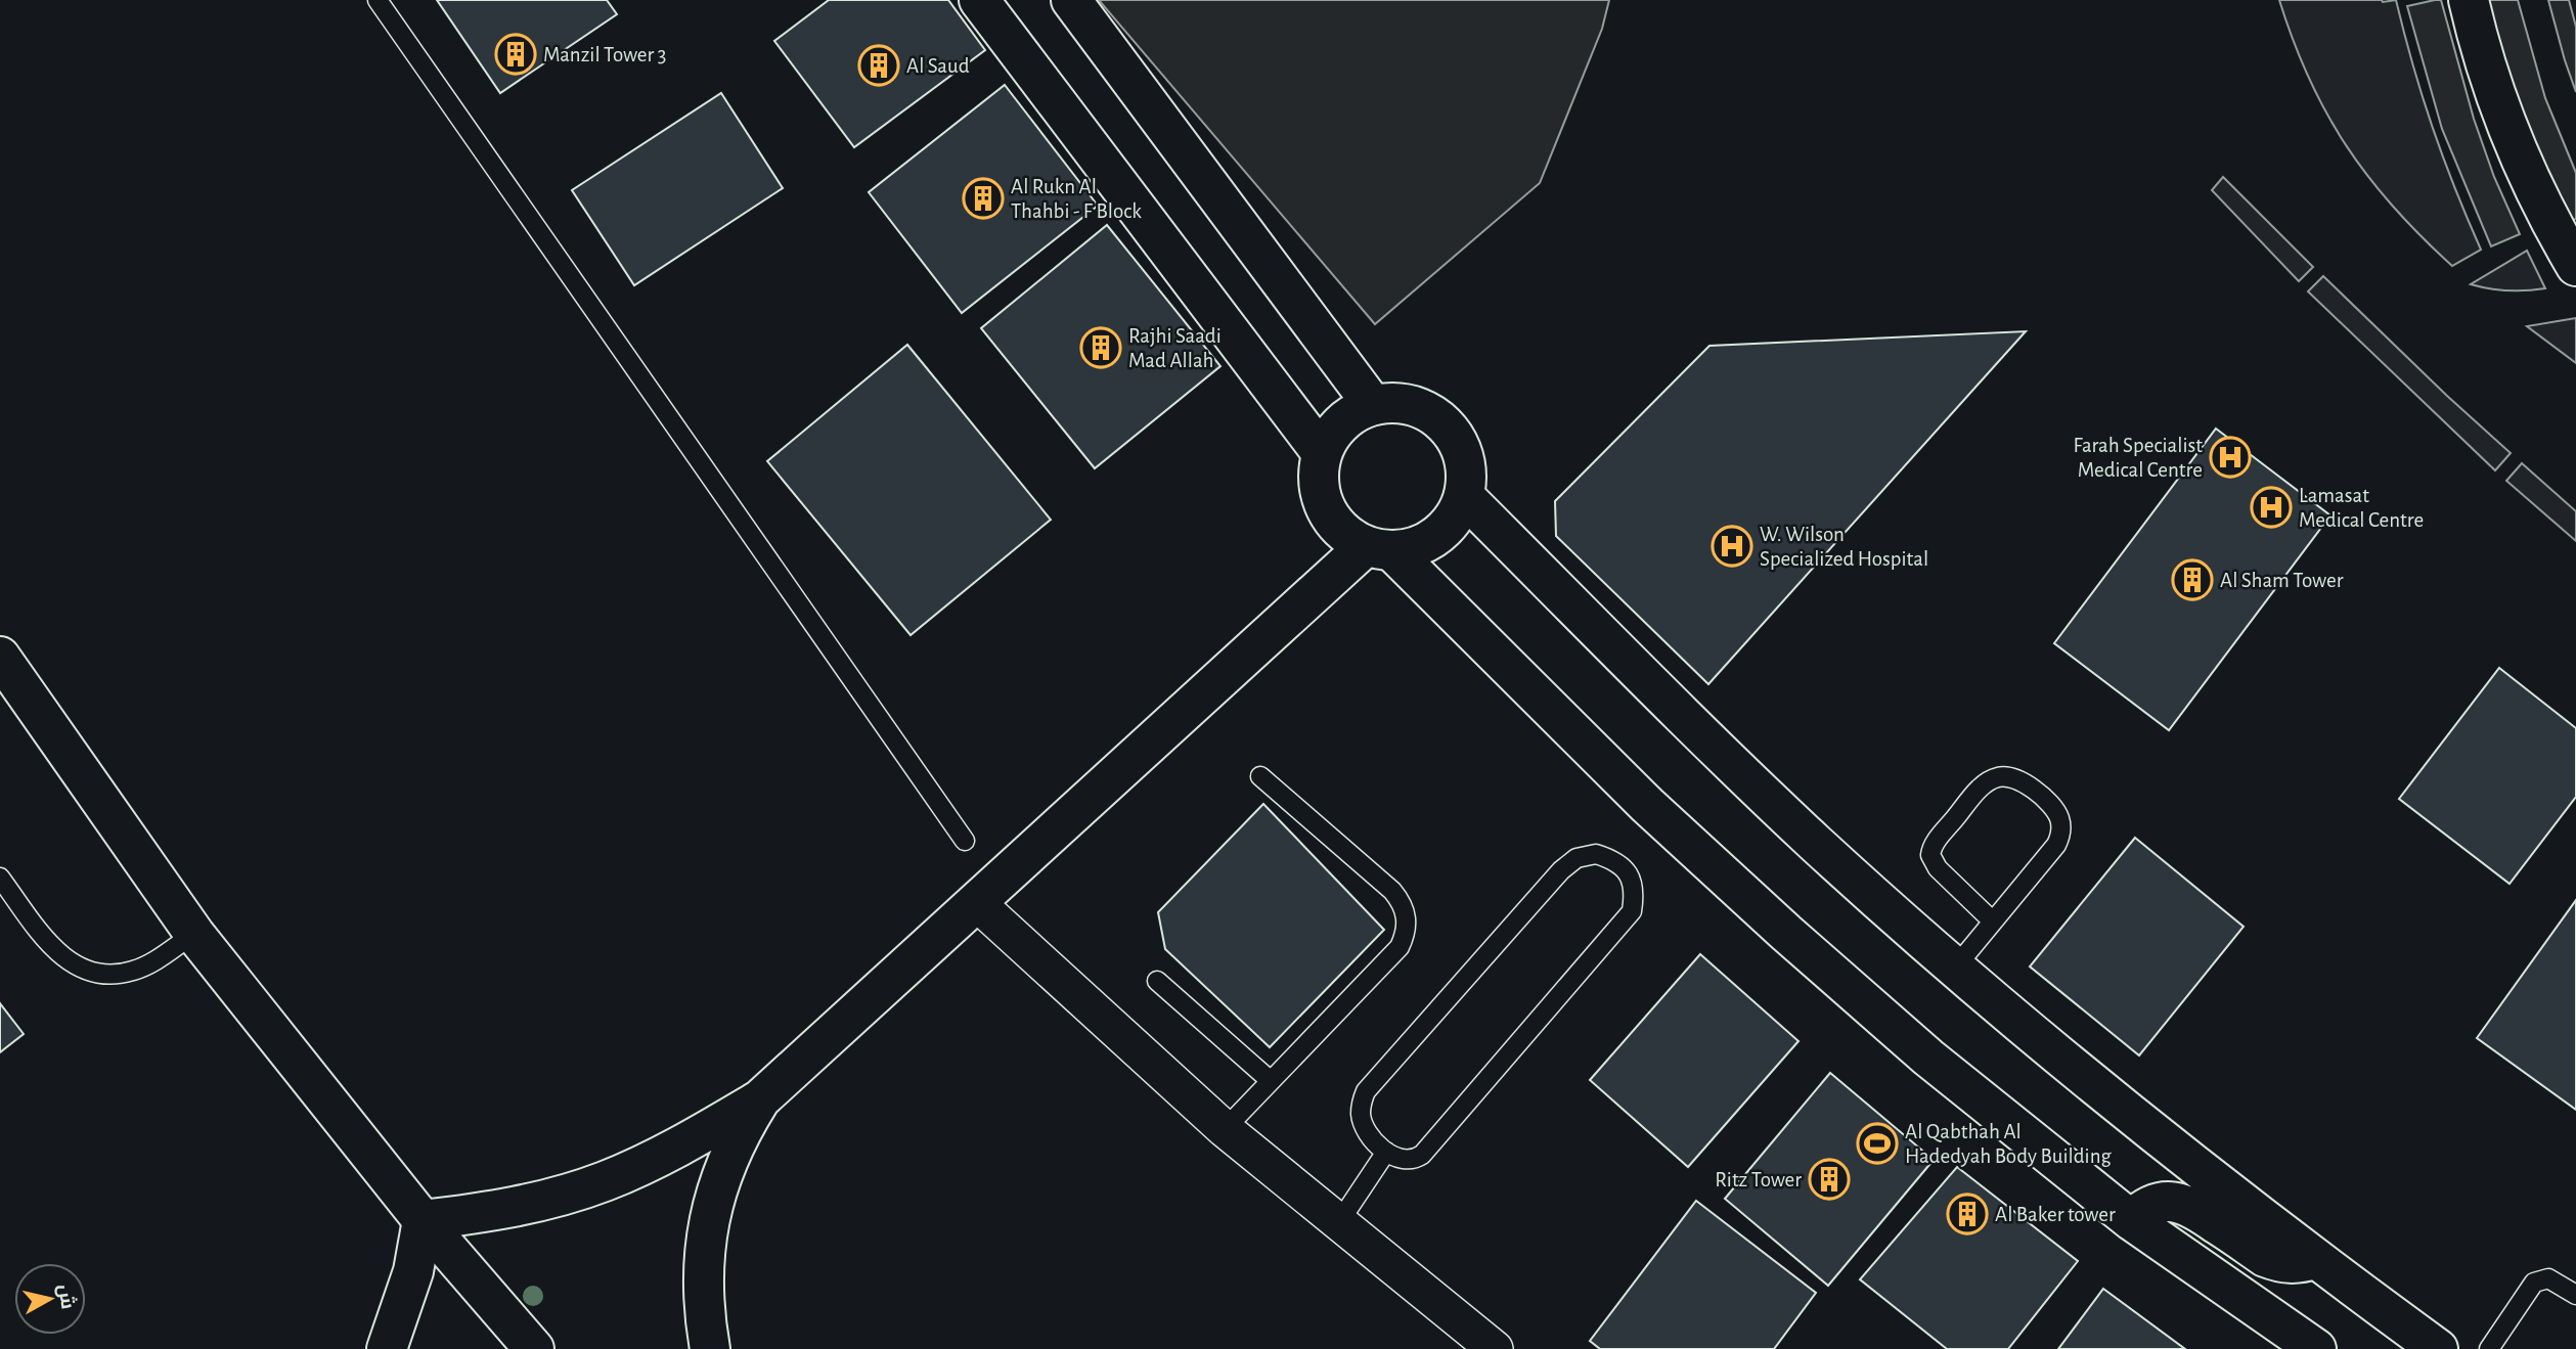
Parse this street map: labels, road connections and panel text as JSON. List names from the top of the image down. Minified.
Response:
{"places":{"building":["Manzil Tower 3","Al Saud","Al Rukn Al Thahbi - F Block","Rajhi Saadi Mad Allah","Al Sham Tower","Ritz Tower","Al Baker tower"],"hospital":["Farah Specialist Medical Centre","Lamasat Medical Centre","W. Wilson Specialized Hospital"],"sports":["Al Qabthah Al Hadedyah Body Building"]},"north":"right"}
